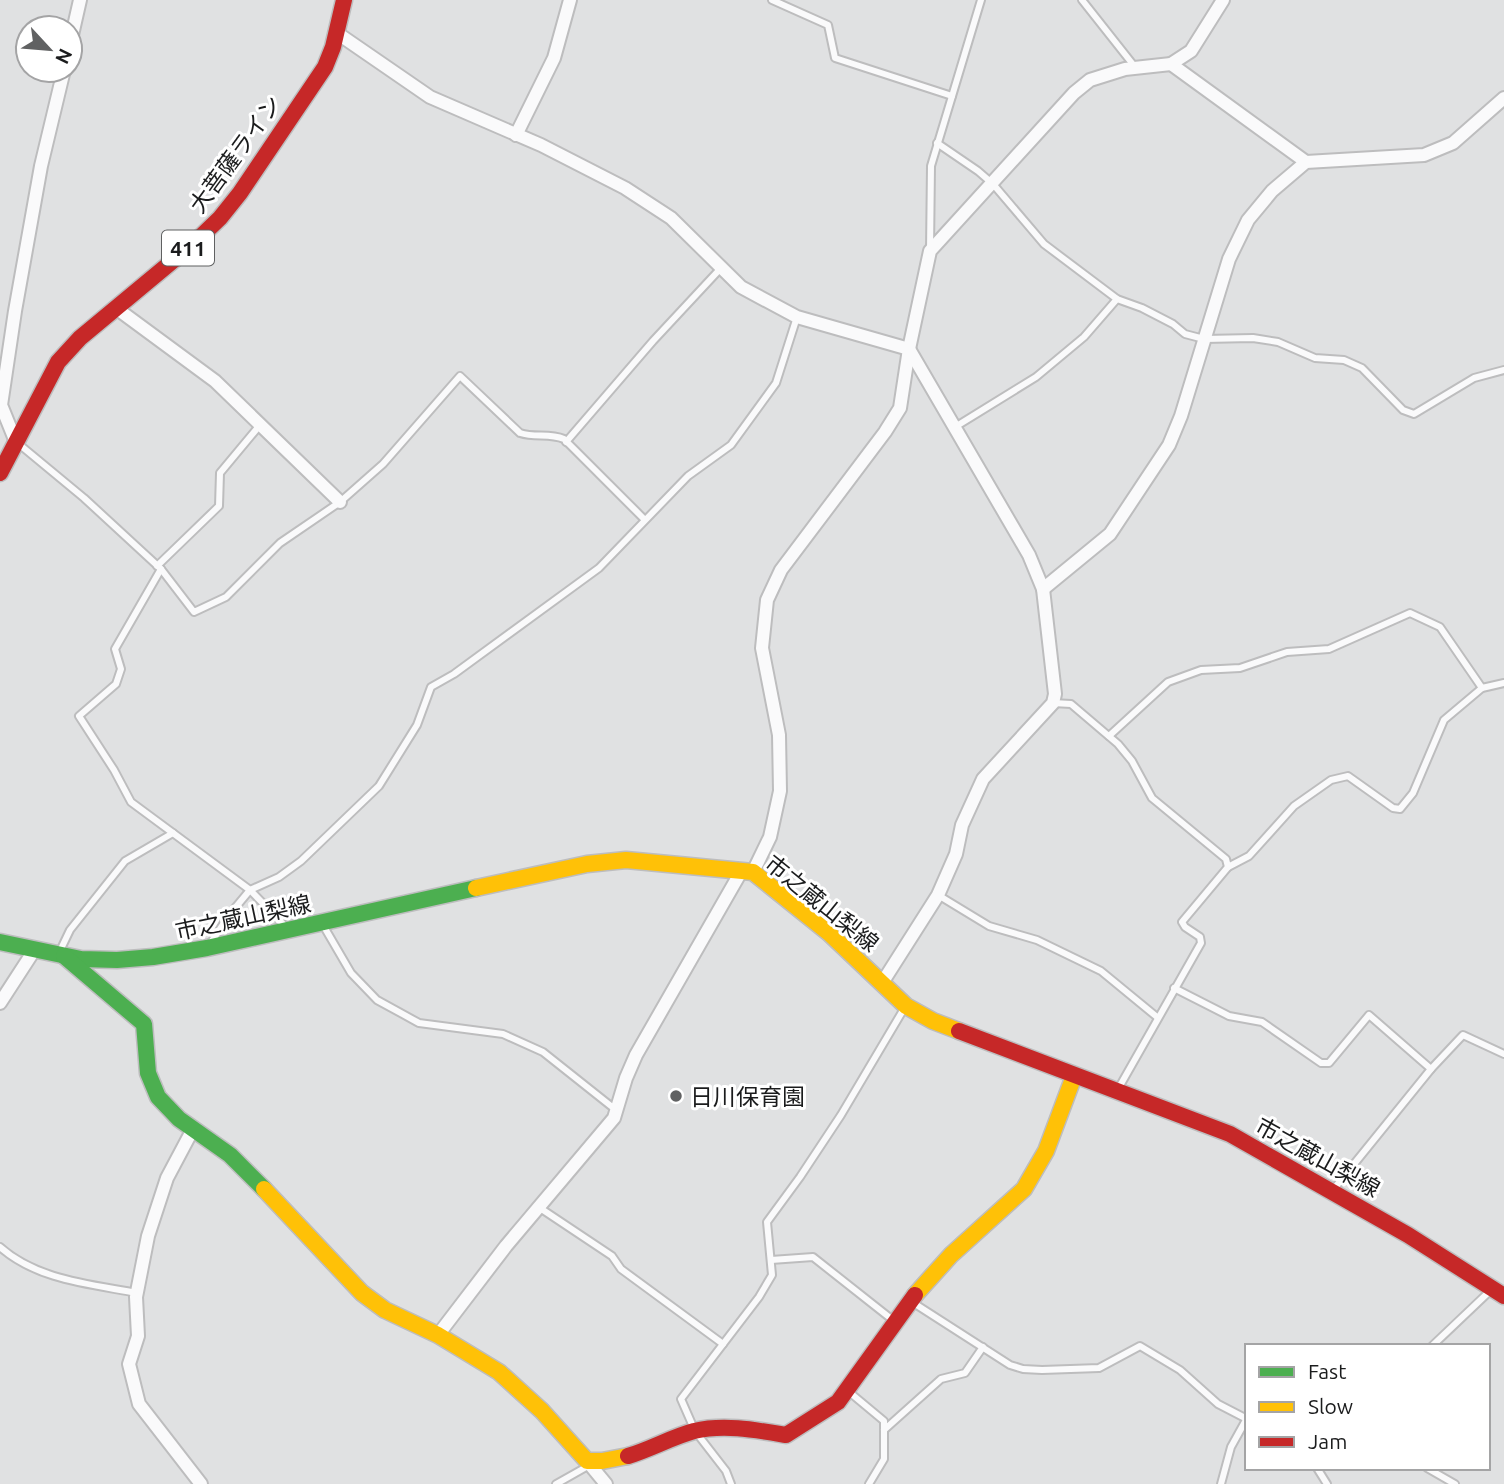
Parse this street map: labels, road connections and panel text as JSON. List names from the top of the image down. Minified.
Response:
{"streets":{"main road":["大菩薩ライン","411","市之蔵山梨線"]},"places":["日川保育園"],"legend":["Fast","Slow","Jam"],"north":"bottom right"}
